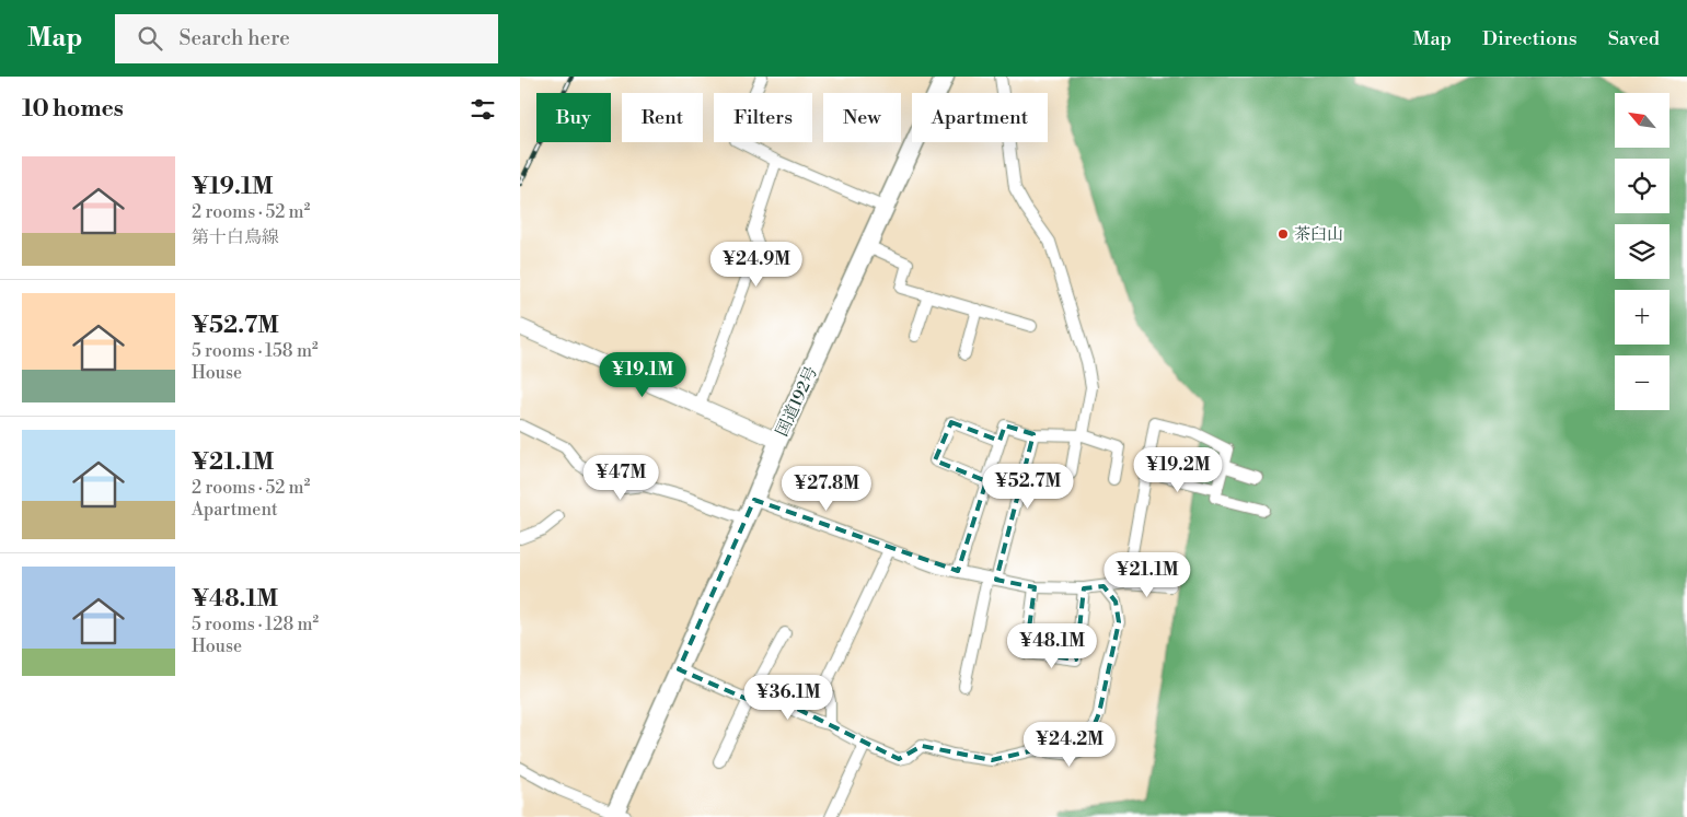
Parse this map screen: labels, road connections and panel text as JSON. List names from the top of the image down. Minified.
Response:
{"streets":{"highway":["国道192号"]},"places":["茶臼山"],"north":"top left","page":{"header":"Map","search":"Search here","nav":["Map","Directions","Saved"],"heading":"10 homes","map_buttons":["+","−"],"chip":["Buy","Rent","Filters","New","Apartment"],"list":[{"name":"¥19.1M","note":"2 rooms · 52 m² · 第十白鳥線"},{"name":"¥52.7M","note":"5 rooms · 158 m² · House"},{"name":"¥21.1M","note":"2 rooms · 52 m² · Apartment"},{"name":"¥48.1M","note":"5 rooms · 128 m² · House"}],"price":["¥24.9M","¥19.1M","¥19.2M","¥47M","¥52.7M","¥27.8M","¥21.1M","¥48.1M","¥36.1M","¥24.2M"]}}
